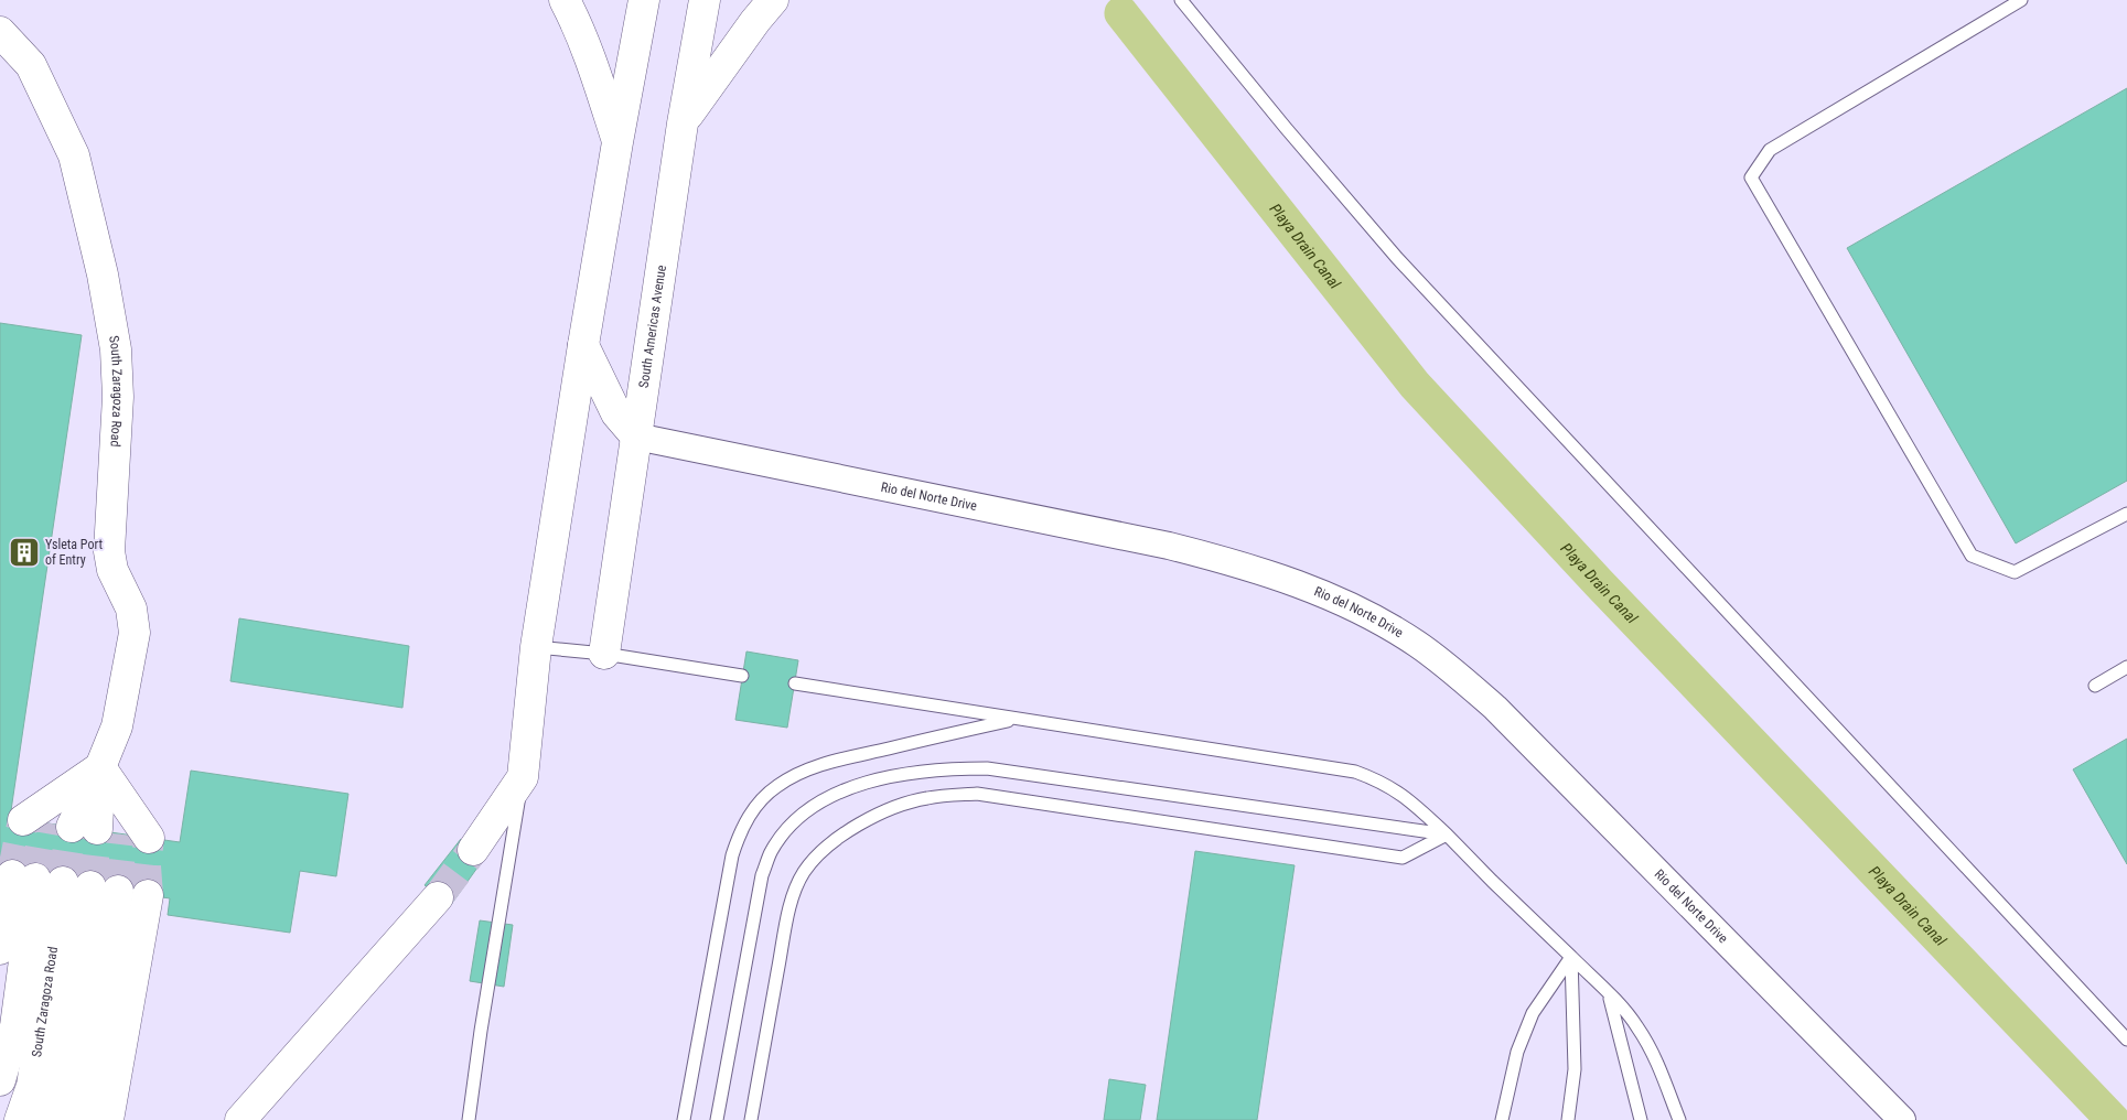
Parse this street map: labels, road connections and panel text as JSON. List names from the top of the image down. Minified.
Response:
{"streets":{"main road":["South Americas Avenue","South Zaragoza Road"],"street":["Rio del Norte Drive"]},"crossings":[["South Americas Avenue","Rio del Norte Drive"]],"water":["Playa Drain Canal"],"places":{"building":["Ysleta Port of Entry"]}}
